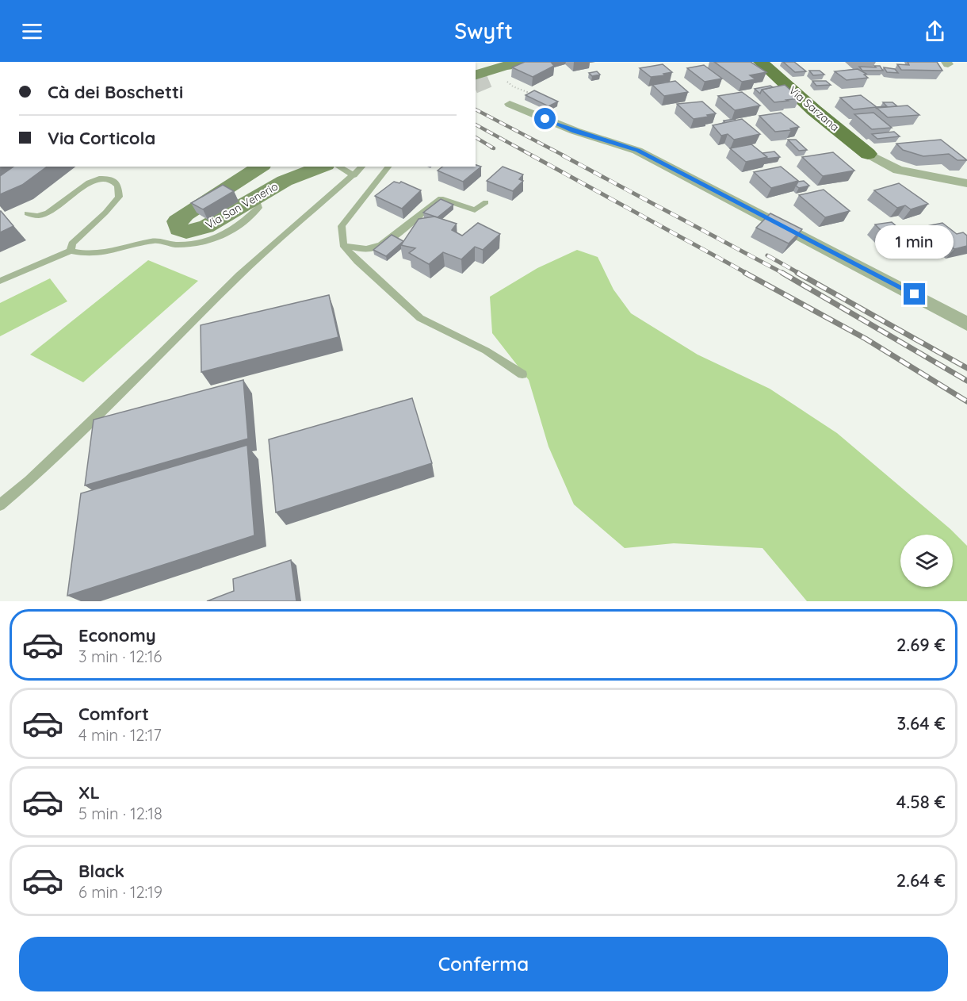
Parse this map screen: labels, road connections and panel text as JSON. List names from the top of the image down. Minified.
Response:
{"streets":{"main road":["Via Sarzana"],"street":["Via San Venerio"]},"page":{"header":"Swyft","banner":["Cà dei Boschetti","Via Corticola"],"bubble":"1 min","list":[{"name":"Economy","note":"3 min · 12:16","value":"2.69 €"},{"name":"Comfort","note":"4 min · 12:17","value":"3.64 €"},{"name":"XL","note":"5 min · 12:18","value":"4.58 €"},{"name":"Black","note":"6 min · 12:19","value":"2.64 €"}],"buttons":"Conferma"}}
